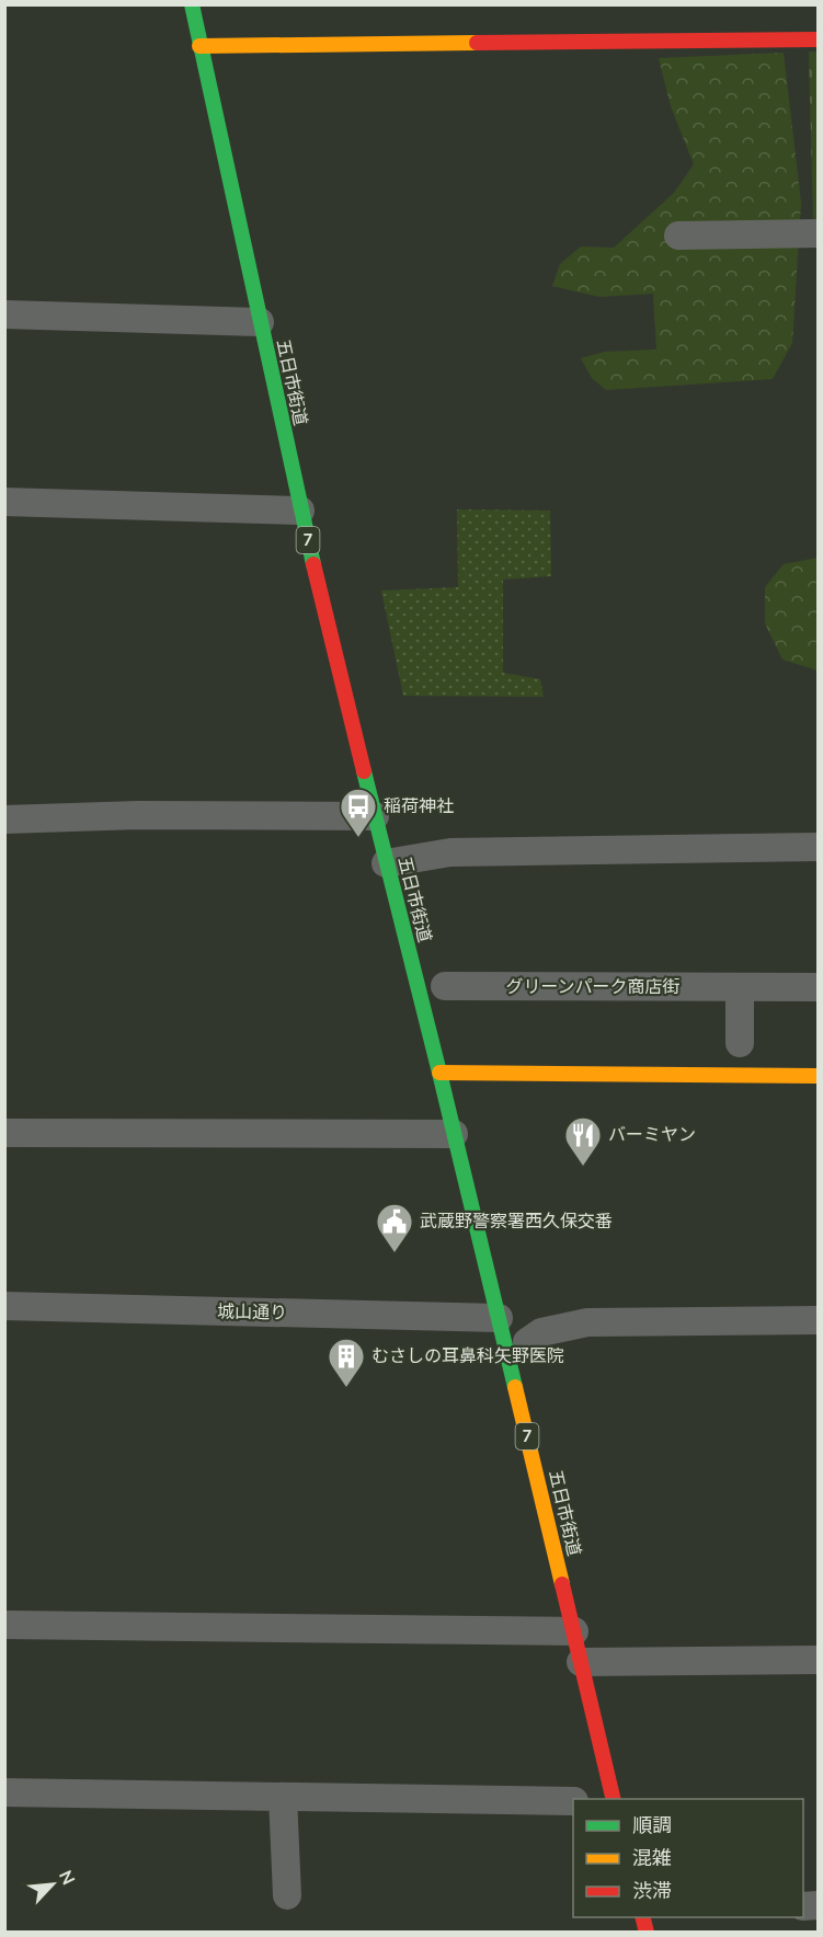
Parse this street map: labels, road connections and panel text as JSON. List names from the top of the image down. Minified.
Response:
{"streets":{"main road":["五日市街道","7"],"street":["グリーンパーク商店街","城山通り"]},"crossings":[["五日市街道","城山通り"]],"places":{"bus stop":["稲荷神社"],"restaurant":["バーミヤン"],"public building":["武蔵野警察署西久保交番"],"building":["むさしの耳鼻科矢野医院"]},"legend":["順調","混雑","渋滞"],"north":"top right"}
